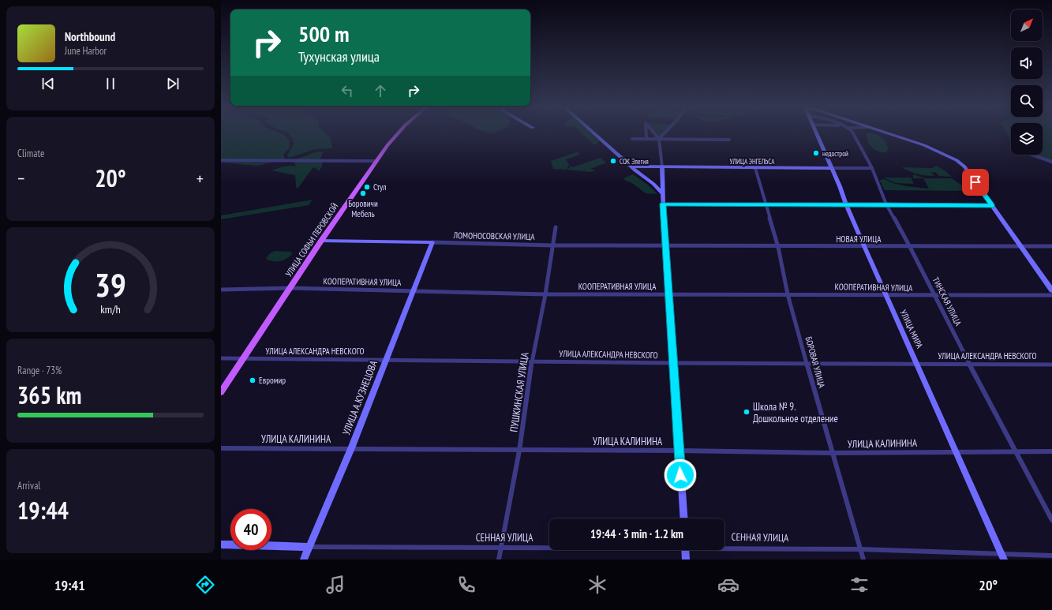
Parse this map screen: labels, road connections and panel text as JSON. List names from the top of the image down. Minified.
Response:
{"streets":{"main road":["УЛИЦА ЭНГЕЛЬСА","ЛОМОНОСОВСКАЯ УЛИЦА","УЛИЦА СОФЬИ ПЕРОВСКОЙ","УЛИЦА МИРА","УЛИЦА А.КУЗНЕЦОВА","СЕННАЯ УЛИЦА"],"street":["НОВАЯ УЛИЦА","КООПЕРАТИВНАЯ УЛИЦА","ТИНСКАЯ УЛИЦА","УЛИЦА АЛЕКСАНДРА НЕВСКОГО","БОРОВАЯ УЛИЦА","ПУШКИНСКАЯ УЛИЦА","УЛИЦА КАЛИНИНА"]},"crossings":[["УЛИЦА ЭНГЕЛЬСА","ТИНСКАЯ УЛИЦА"],["УЛИЦА ЭНГЕЛЬСА","УЛИЦА МИРА"],["УЛИЦА ЭНГЕЛЬСА","БОРОВАЯ УЛИЦА"],["ЛОМОНОСОВСКАЯ УЛИЦА","НОВАЯ УЛИЦА"],["ЛОМОНОСОВСКАЯ УЛИЦА","УЛИЦА СОФЬИ ПЕРОВСКОЙ"],["ЛОМОНОСОВСКАЯ УЛИЦА","ПУШКИНСКАЯ УЛИЦА"],["ЛОМОНОСОВСКАЯ УЛИЦА","УЛИЦА А.КУЗНЕЦОВА"],["НОВАЯ УЛИЦА","ТИНСКАЯ УЛИЦА"],["НОВАЯ УЛИЦА","УЛИЦА МИРА"],["НОВАЯ УЛИЦА","БОРОВАЯ УЛИЦА"],["УЛИЦА СОФЬИ ПЕРОВСКОЙ","КООПЕРАТИВНАЯ УЛИЦА"],["УЛИЦА СОФЬИ ПЕРОВСКОЙ","УЛИЦА АЛЕКСАНДРА НЕВСКОГО"],["КООПЕРАТИВНАЯ УЛИЦА","ТИНСКАЯ УЛИЦА"],["КООПЕРАТИВНАЯ УЛИЦА","УЛИЦА МИРА"],["КООПЕРАТИВНАЯ УЛИЦА","БОРОВАЯ УЛИЦА"],["КООПЕРАТИВНАЯ УЛИЦА","ПУШКИНСКАЯ УЛИЦА"],["КООПЕРАТИВНАЯ УЛИЦА","УЛИЦА А.КУЗНЕЦОВА"],["ТИНСКАЯ УЛИЦА","УЛИЦА АЛЕКСАНДРА НЕВСКОГО"],["ТИНСКАЯ УЛИЦА","УЛИЦА КАЛИНИНА"],["УЛИЦА МИРА","УЛИЦА АЛЕКСАНДРА НЕВСКОГО"],["УЛИЦА МИРА","УЛИЦА КАЛИНИНА"],["УЛИЦА МИРА","СЕННАЯ УЛИЦА"],["УЛИЦА АЛЕКСАНДРА НЕВСКОГО","БОРОВАЯ УЛИЦА"],["УЛИЦА АЛЕКСАНДРА НЕВСКОГО","ПУШКИНСКАЯ УЛИЦА"],["УЛИЦА АЛЕКСАНДРА НЕВСКОГО","УЛИЦА А.КУЗНЕЦОВА"],["БОРОВАЯ УЛИЦА","УЛИЦА КАЛИНИНА"],["БОРОВАЯ УЛИЦА","СЕННАЯ УЛИЦА"],["ПУШКИНСКАЯ УЛИЦА","УЛИЦА КАЛИНИНА"],["ПУШКИНСКАЯ УЛИЦА","СЕННАЯ УЛИЦА"],["УЛИЦА А.КУЗНЕЦОВА","УЛИЦА КАЛИНИНА"],["УЛИЦА А.КУЗНЕЦОВА","СЕННАЯ УЛИЦА"]],"places":["недострой","СОК Элегия","Стул","Боровичи Мебель","Евромир","Школа № 9. Дошкольное отделение"],"north":"top right","page":{"turn":["500 m","Тухунская улица"],"song":["Northbound","June Harbor"],"tile":["Climate",["Range · 73%","365 km"],["Arrival","19:44"]],"heat":["−","20°","+"],"limit":"40","trip":"19:44 · 3 min · 1.2 km","tabs":["19:41","20°"],"gauge":["39","km/h"]}}
